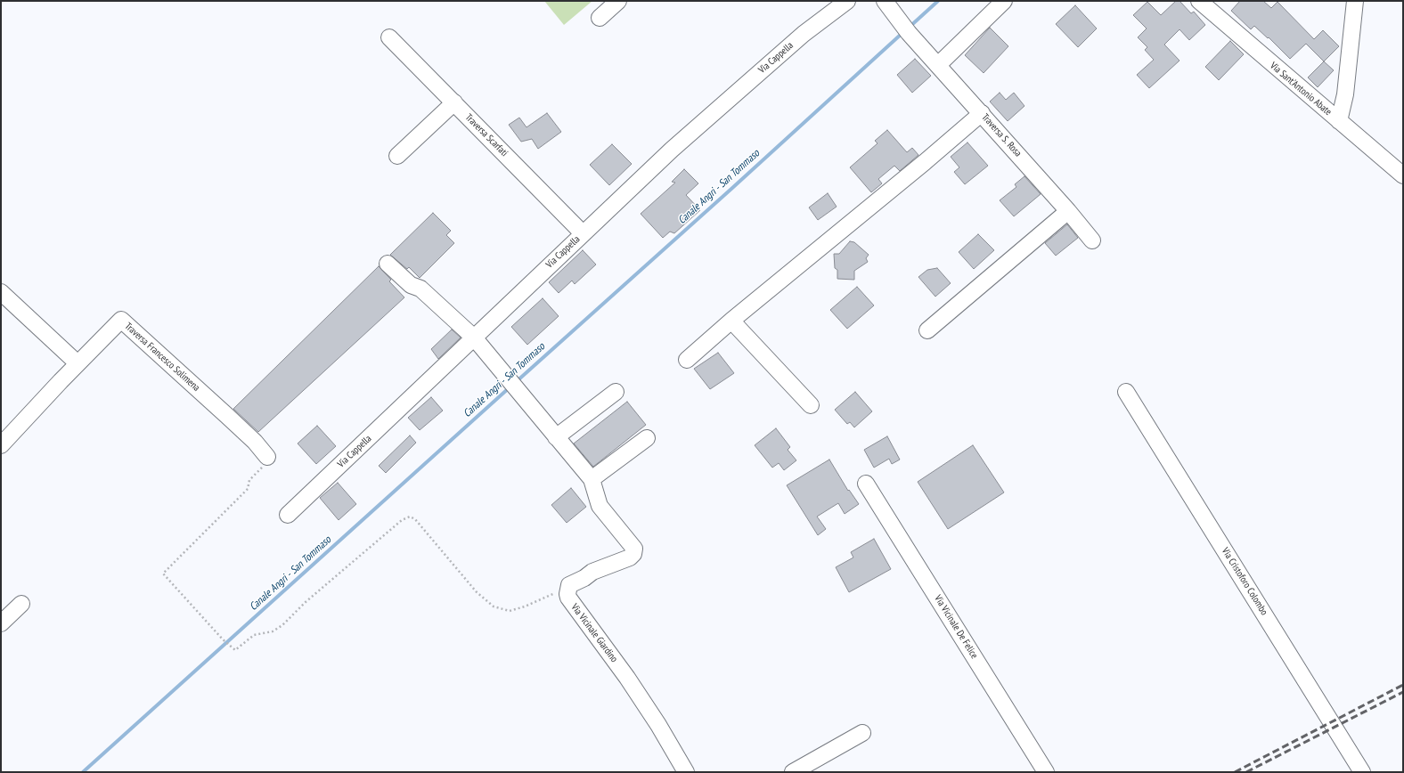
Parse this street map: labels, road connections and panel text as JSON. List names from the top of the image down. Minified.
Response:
{"streets":{"street":["Via Cappella","Via Sant'Antonio Abate","Traversa Scarfati","Traversa S. Rosa","Traversa Francesco Solimena","Via Cristoforo Colombo","Via Vicinale De Felice","Via Vicinale Giardino"]},"crossings":[["Via Cappella","Traversa Scarfati"],["Via Cappella","Via Vicinale Giardino"]],"water":["Canale Angri - San Tommaso"]}
